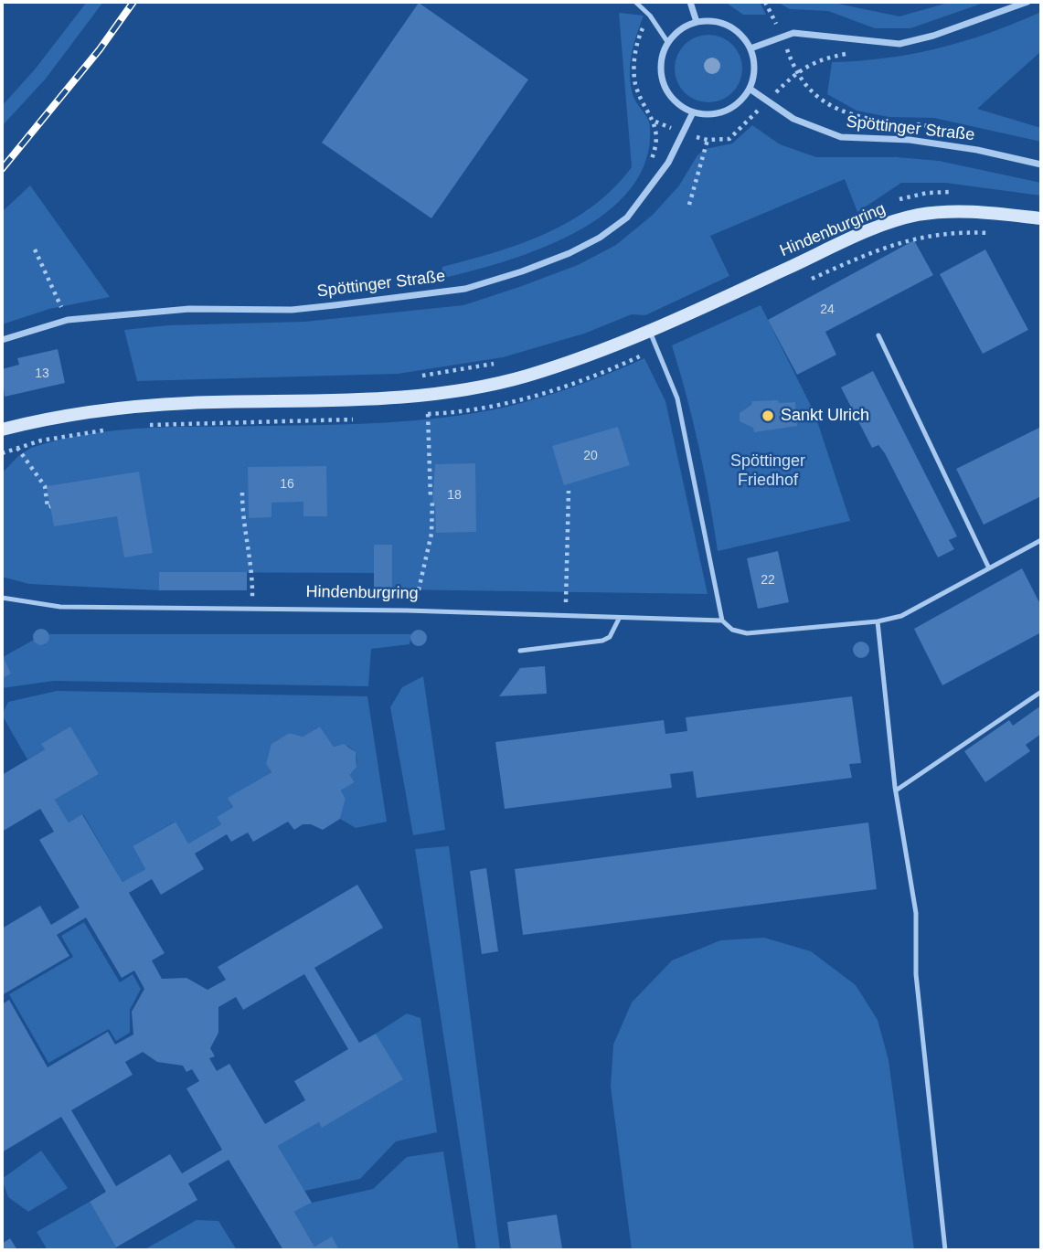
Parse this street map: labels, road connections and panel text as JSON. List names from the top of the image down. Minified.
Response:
{"streets":{"main road":["Hindenburgring"],"street":["Spöttinger Straße"]},"parks":["Spöttinger Friedhof"],"places":["Sankt Ulrich"],"house_numbers":["24","13","20","16","18","22"]}
